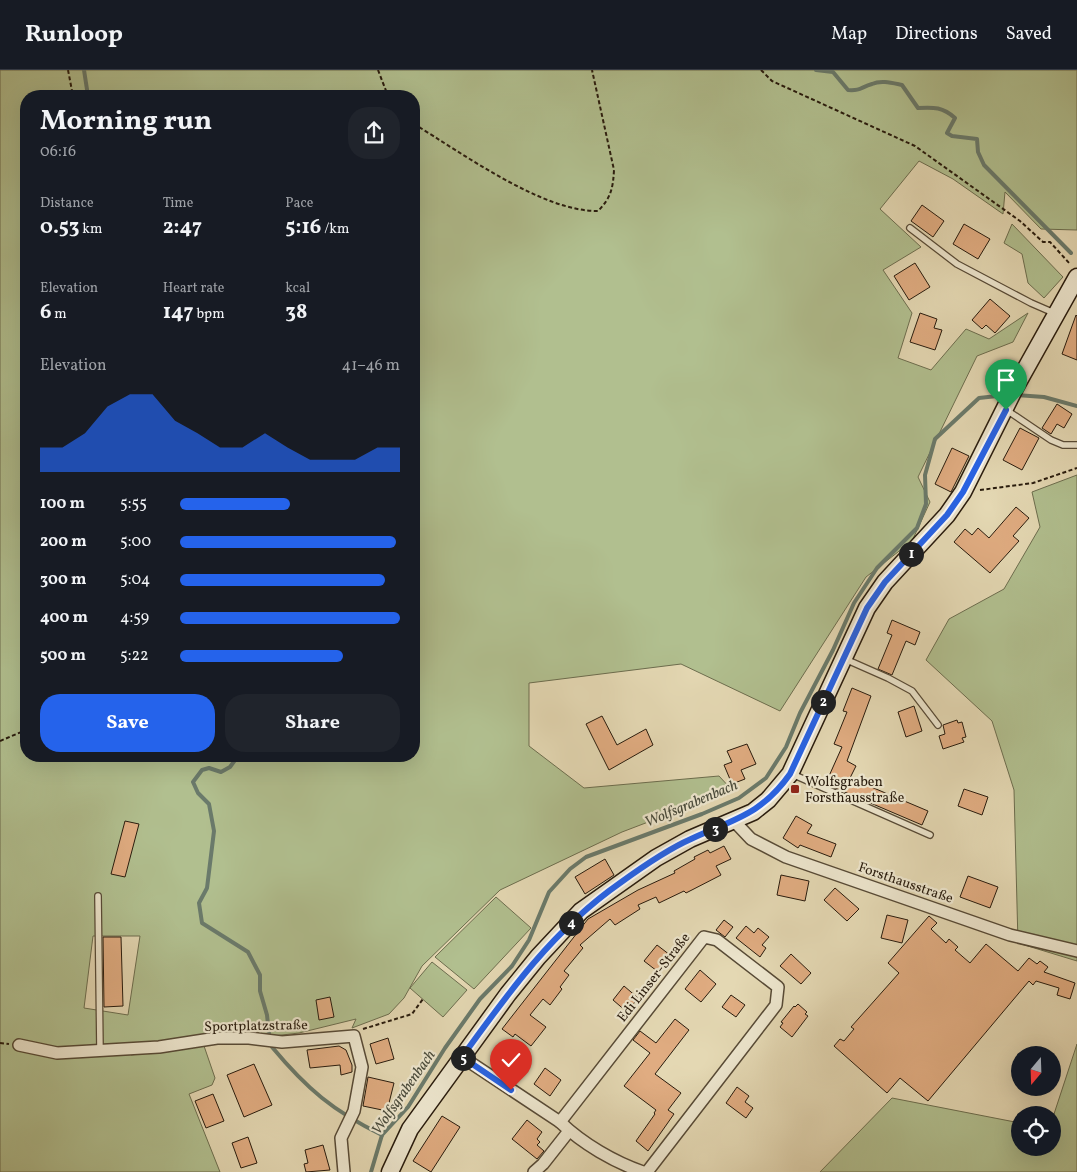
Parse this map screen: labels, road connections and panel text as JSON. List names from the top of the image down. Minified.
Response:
{"streets":{"street":["Forsthausstraße","Edi Linser-Straße","Sportplatzstraße"]},"water":["Wolfsgrabenbach"],"places":{"transit":["Wolfsgraben Forsthausstraße"]},"north":"bottom","page":{"header":"Runloop","nav":["Map","Directions","Saved"],"heading":["Morning run","06:16"],"stats":[["Distance","0.53 km"],["Time","2:47"],["Pace","5:16 /km"],["Elevation","6 m"],["Heart rate","147 bpm"],["kcal","38"]],"chart":["Elevation","41–46 m"],"list":[{"name":"100 m","note":"5:55"},{"name":"200 m","note":"5:00"},{"name":"300 m","note":"5:04"},{"name":"400 m","note":"4:59"},{"name":"500 m","note":"5:22"}],"pins":["1","2","3","4","5"],"buttons":["Save","Share"]}}
